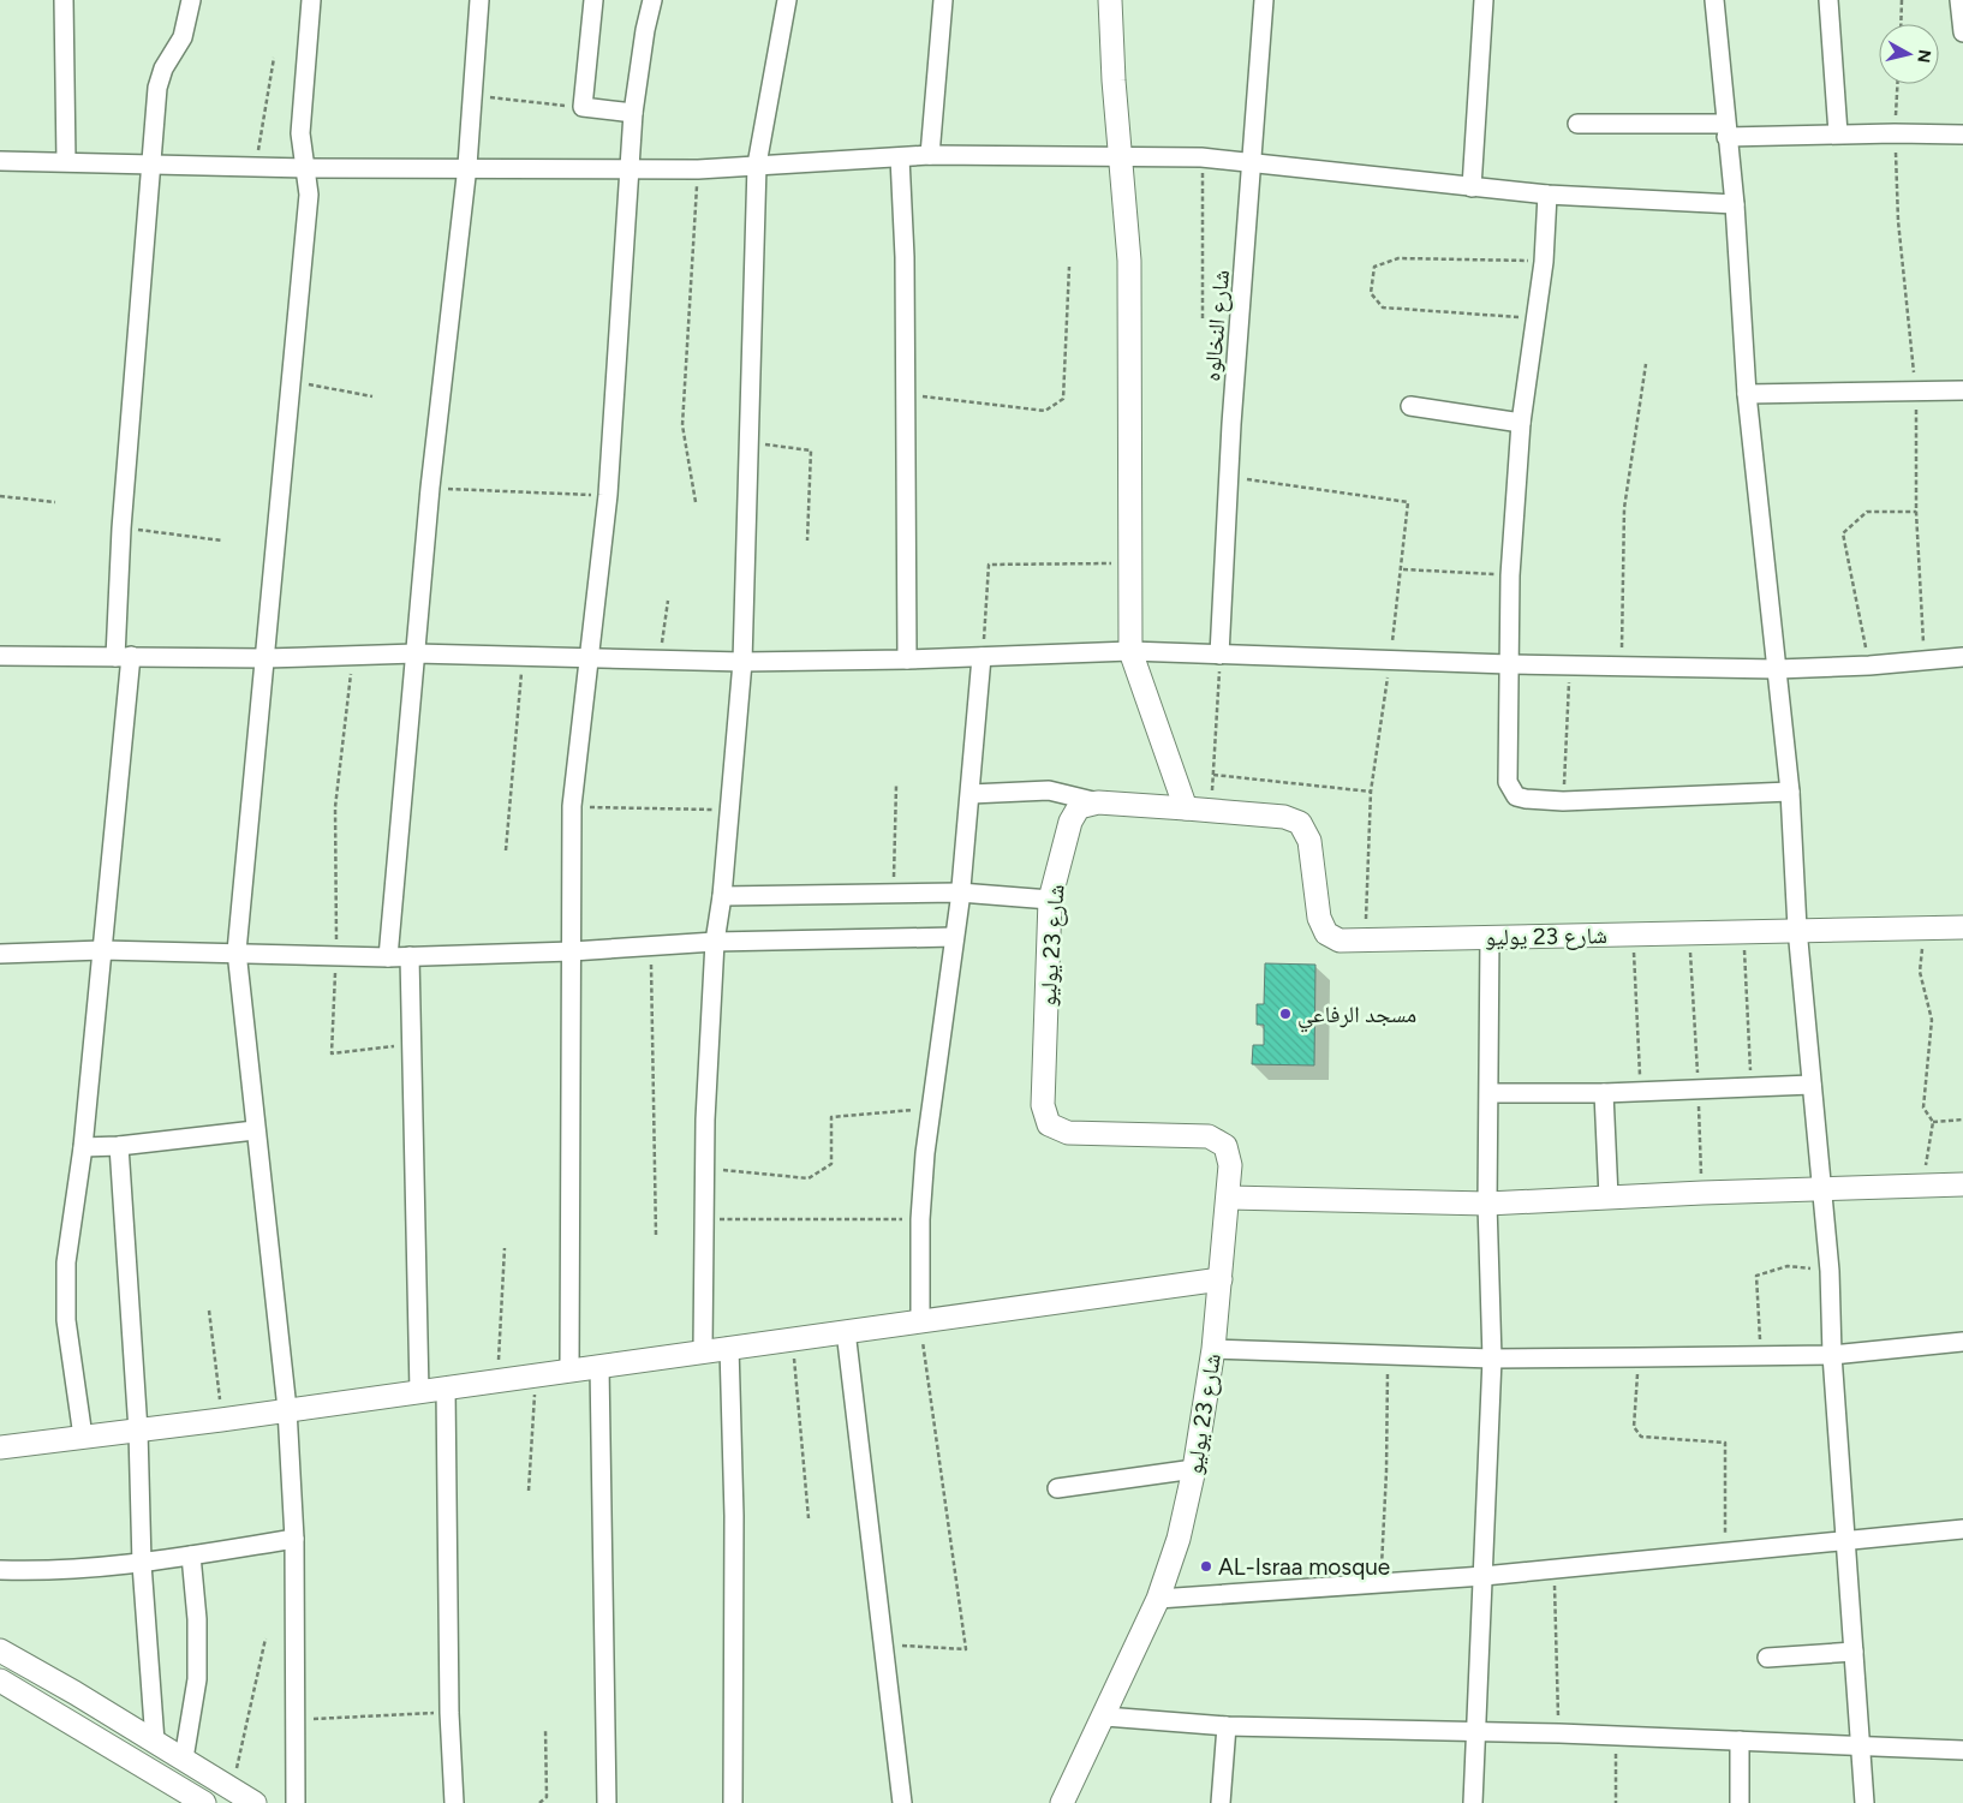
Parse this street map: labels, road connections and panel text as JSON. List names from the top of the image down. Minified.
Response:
{"streets":{"street":["شارع النخالوه","شارع 23 يوليو"]},"places":["مسجد الرفاعي","AL-Israa mosque"],"north":"right"}
